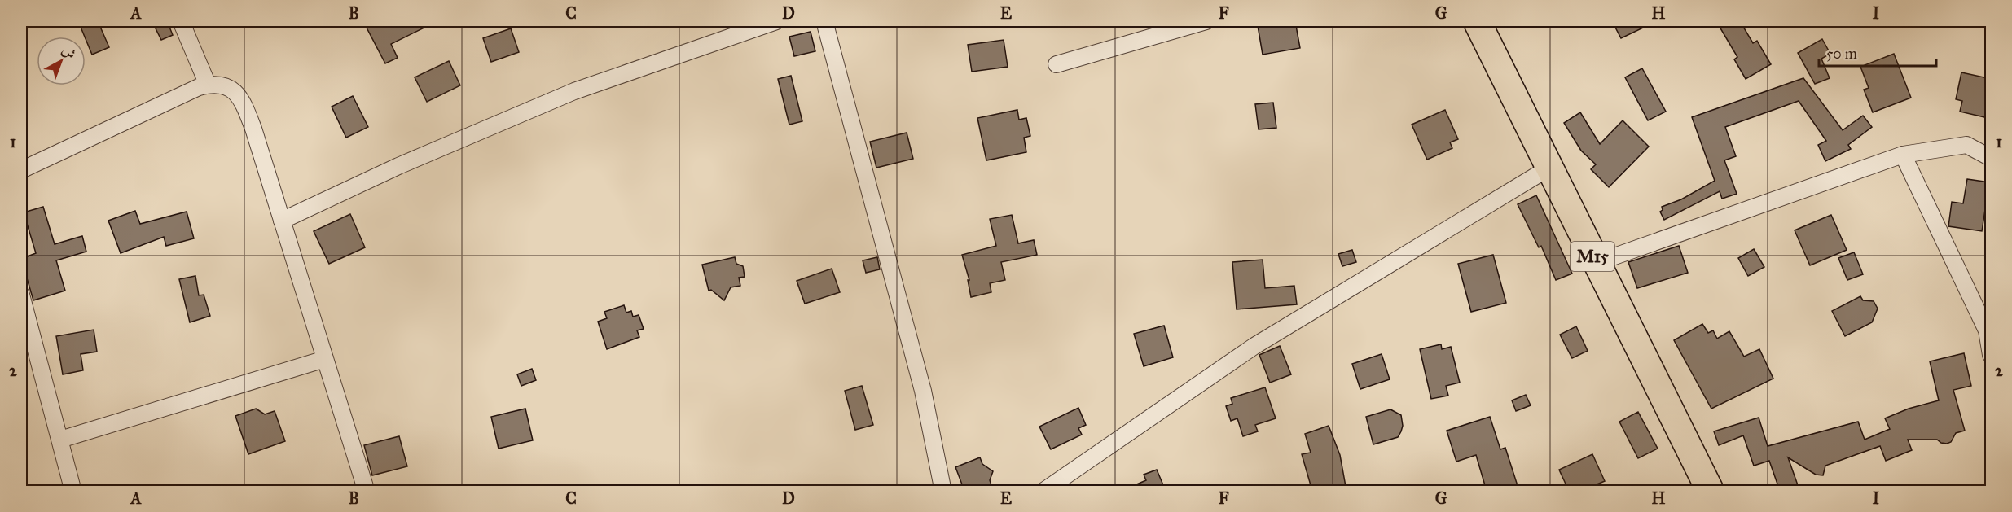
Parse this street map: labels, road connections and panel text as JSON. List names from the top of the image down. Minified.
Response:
{"streets":{"highway":["M15"]},"scale_bar":"50 m","north":"top right","grid":{"columns":["A","B","C","D","E","F","G","H","I"],"rows":["1","2"]}}
